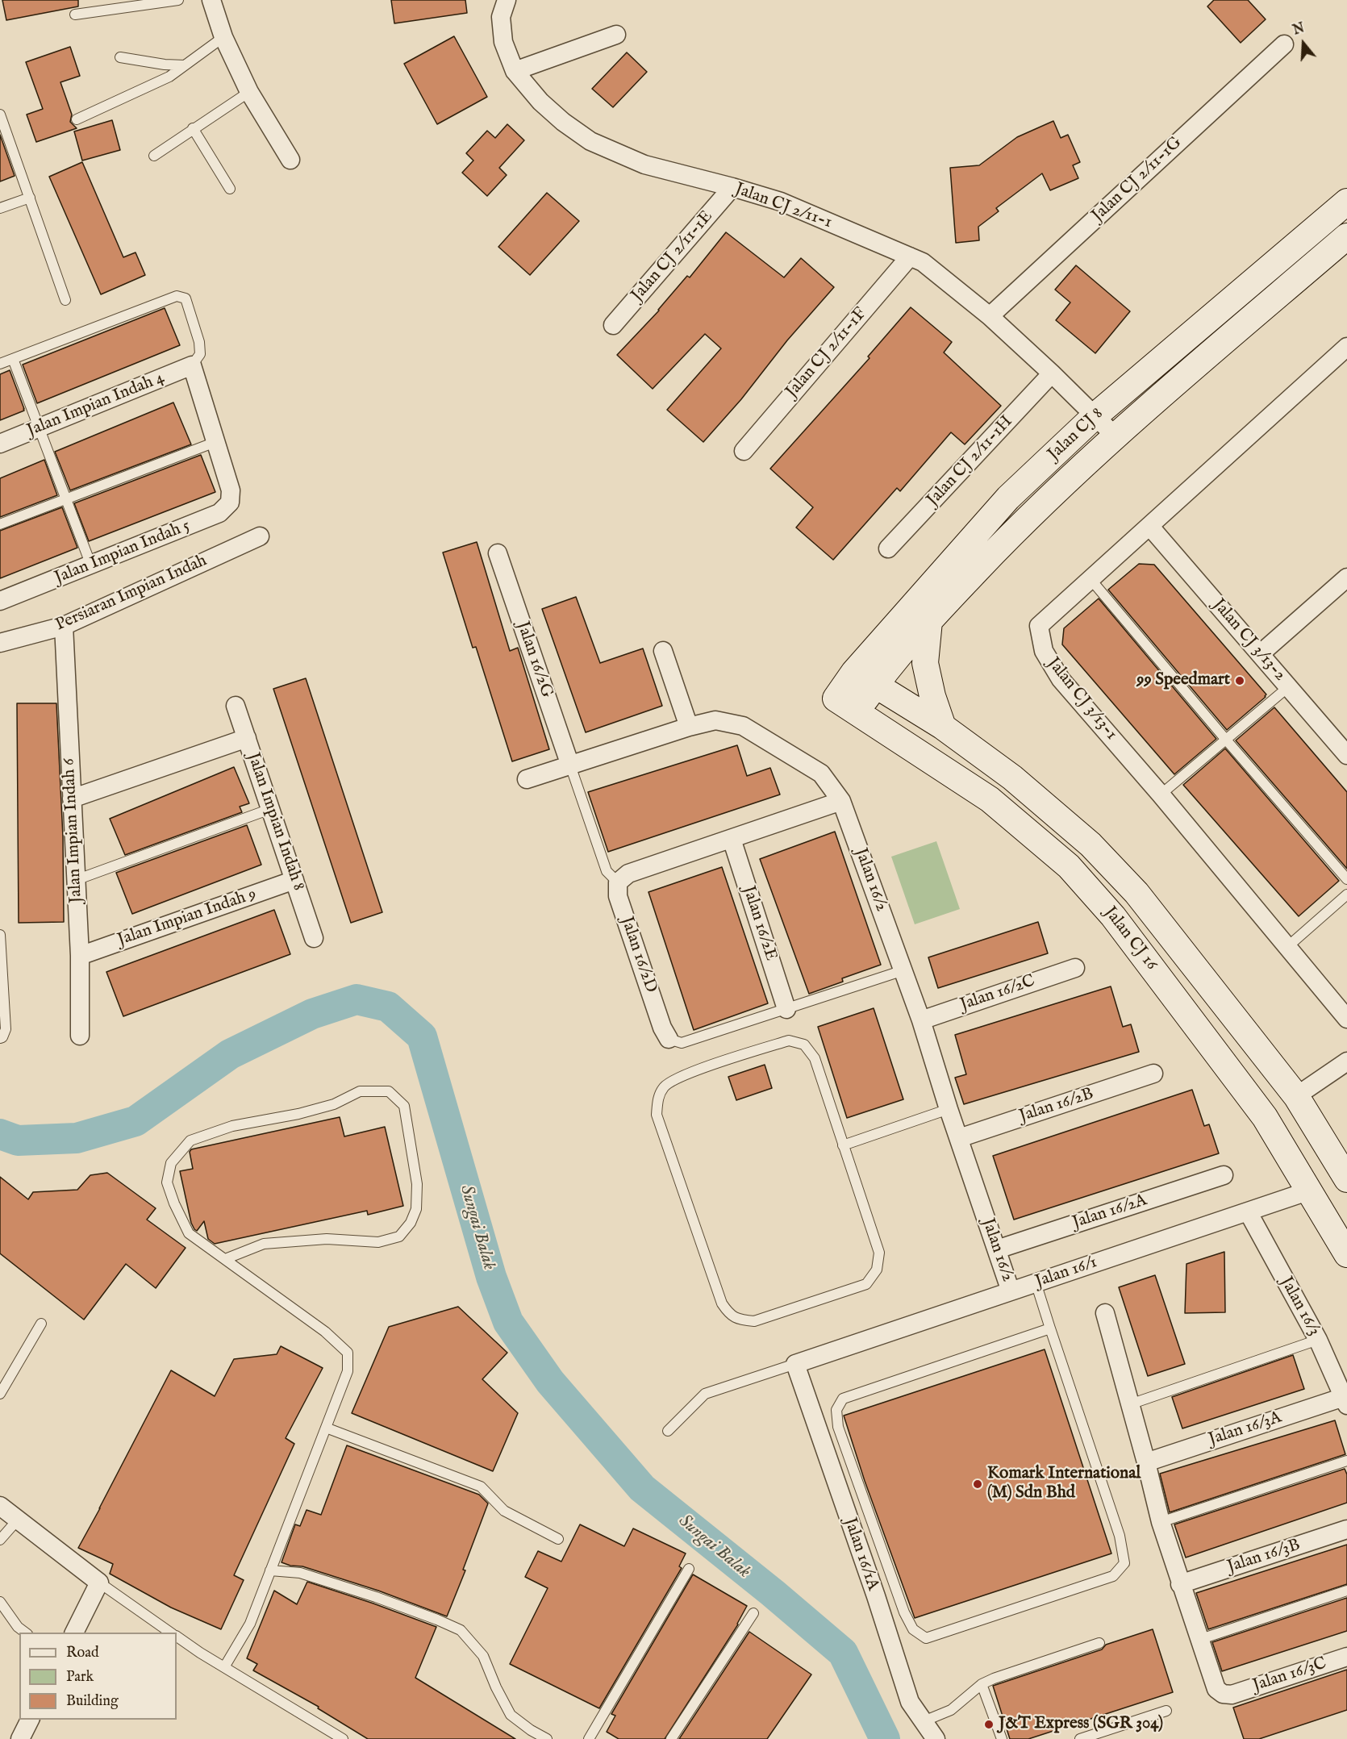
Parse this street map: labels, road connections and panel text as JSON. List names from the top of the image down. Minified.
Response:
{"streets":{"street":["Jalan CJ 2/11-1G","Jalan CJ 2/11-1","Jalan CJ 2/11-1E","Jalan CJ 2/11-1F","Jalan Impian Indah 4","Jalan CJ 8","Jalan CJ 2/11-1H","Jalan Impian Indah 5","Persiaran Impian Indah","Jalan CJ 3/13-2","Jalan 16/2G","Jalan CJ 3/13-1","Jalan Impian Indah 8","Jalan Impian Indah 6","Jalan 16/2","Jalan Impian Indah 9","Jalan 16/2E","Jalan CJ 16","Jalan 16/2D","Jalan 16/2C","Jalan 16/2B","Jalan 16/2A","Jalan 16/1","Jalan 16/3","Jalan 16/3A","Jalan 16/1A","Jalan 16/3B","Jalan 16/3C"]},"crossings":[["Jalan CJ 2/11-1G","Jalan CJ 2/11-1"],["Jalan CJ 2/11-1","Jalan CJ 2/11-1E"],["Jalan CJ 2/11-1","Jalan CJ 2/11-1F"],["Jalan CJ 2/11-1","Jalan CJ 8"],["Jalan CJ 2/11-1","Jalan CJ 2/11-1H"],["Jalan CJ 8","Jalan CJ 16"],["Persiaran Impian Indah","Jalan Impian Indah 6"],["Jalan CJ 3/13-2","Jalan CJ 3/13-1"],["Jalan 16/2G","Jalan 16/2"],["Jalan Impian Indah 8","Jalan Impian Indah 9"],["Jalan Impian Indah 6","Jalan Impian Indah 9"],["Jalan 16/2","Jalan 16/2C"],["Jalan 16/2","Jalan 16/2B"],["Jalan 16/2","Jalan 16/2A"],["Jalan 16/2","Jalan 16/1"],["Jalan CJ 16","Jalan 16/1"],["Jalan 16/1","Jalan 16/3"],["Jalan 16/1","Jalan 16/1A"],["Jalan 16/3","Jalan 16/3A"]],"water":["Sungai Balak"],"places":["99 Speedmart","Komark International (M) Sdn Bhd","J&T Express (SGR 304)"],"legend":["Road","Park","Building"],"north":"top"}
